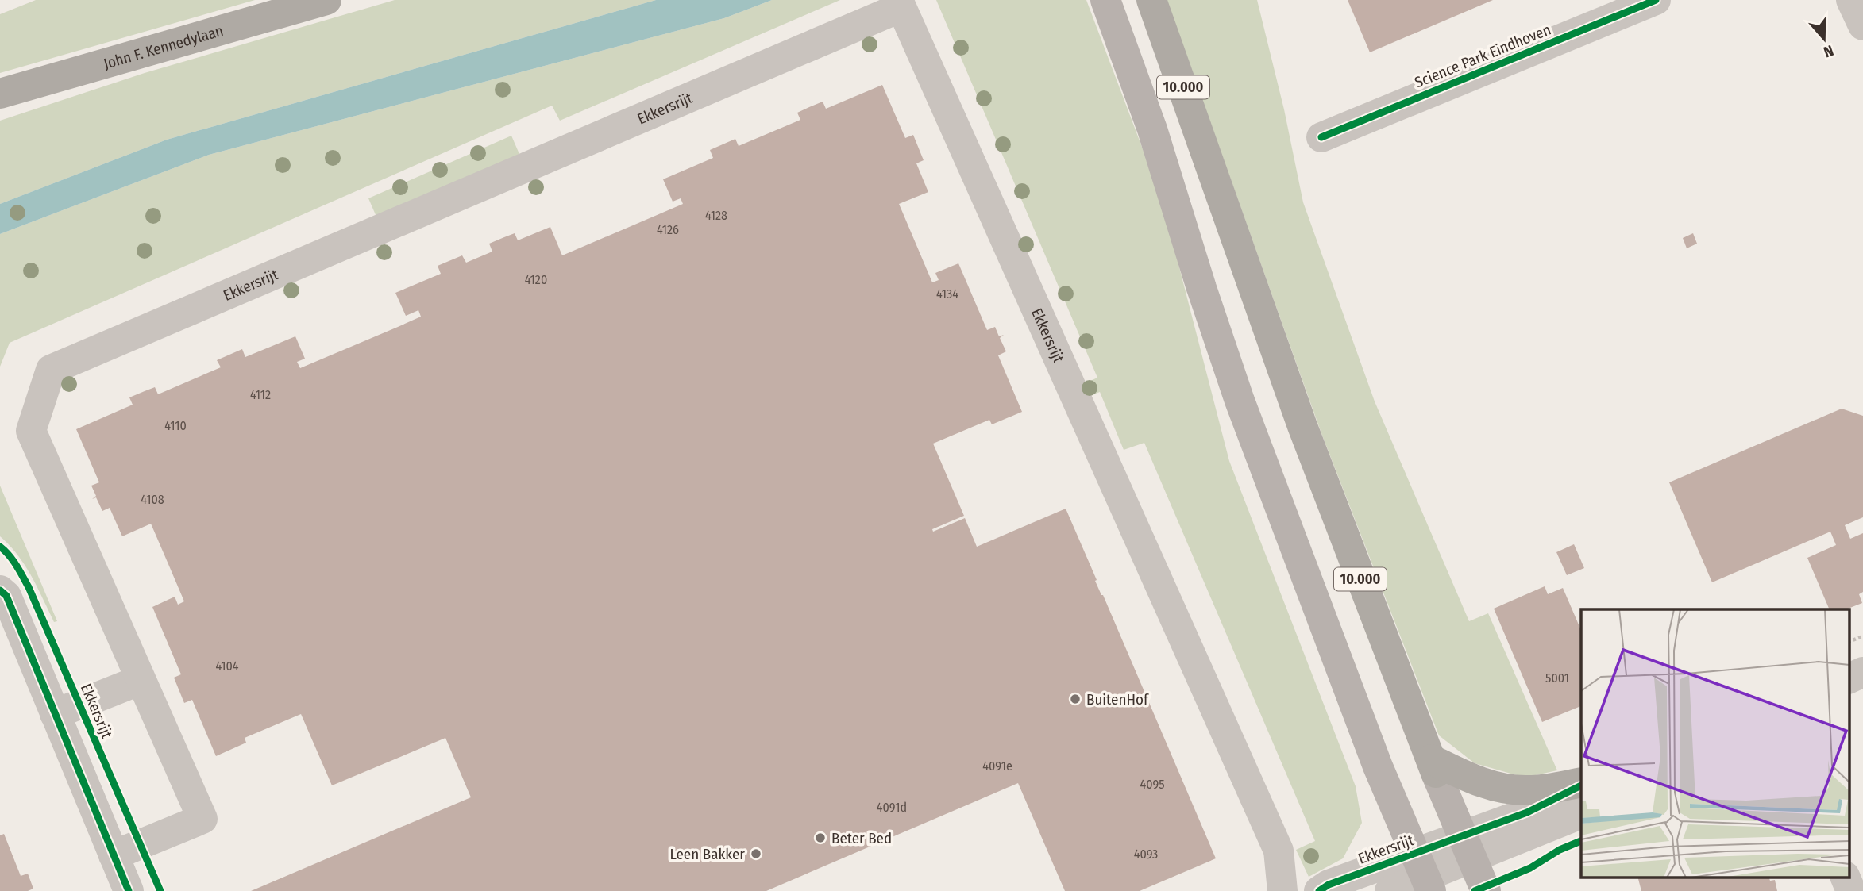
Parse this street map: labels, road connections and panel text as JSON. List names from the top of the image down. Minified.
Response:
{"streets":{"highway":["John F. Kennedylaan","10.000"],"main road":["Ekkersrijt"],"street":["Science Park Eindhoven"]},"crossings":[["10.000","Ekkersrijt"]],"places":["BuitenHof","Beter Bed","Leen Bakker"],"house_numbers":["4128","4126","4120","4134","4112","4110","4108","4104","5001","4091e","4095","4091d","4093"],"north":"bottom"}
